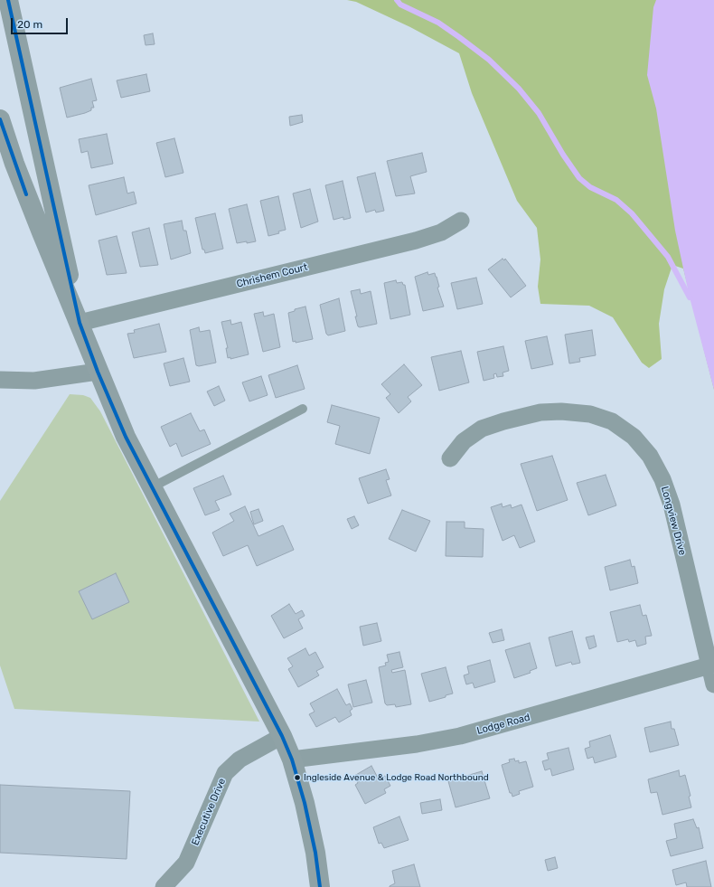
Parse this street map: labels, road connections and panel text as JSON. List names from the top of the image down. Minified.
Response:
{"streets":{"street":["Chrishem Court","Longview Drive","Lodge Road","Executive Drive"]},"crossings":[["Longview Drive","Lodge Road"]],"places":["Ingleside Avenue & Lodge Road Northbound"],"scale_bar":"20 m"}
